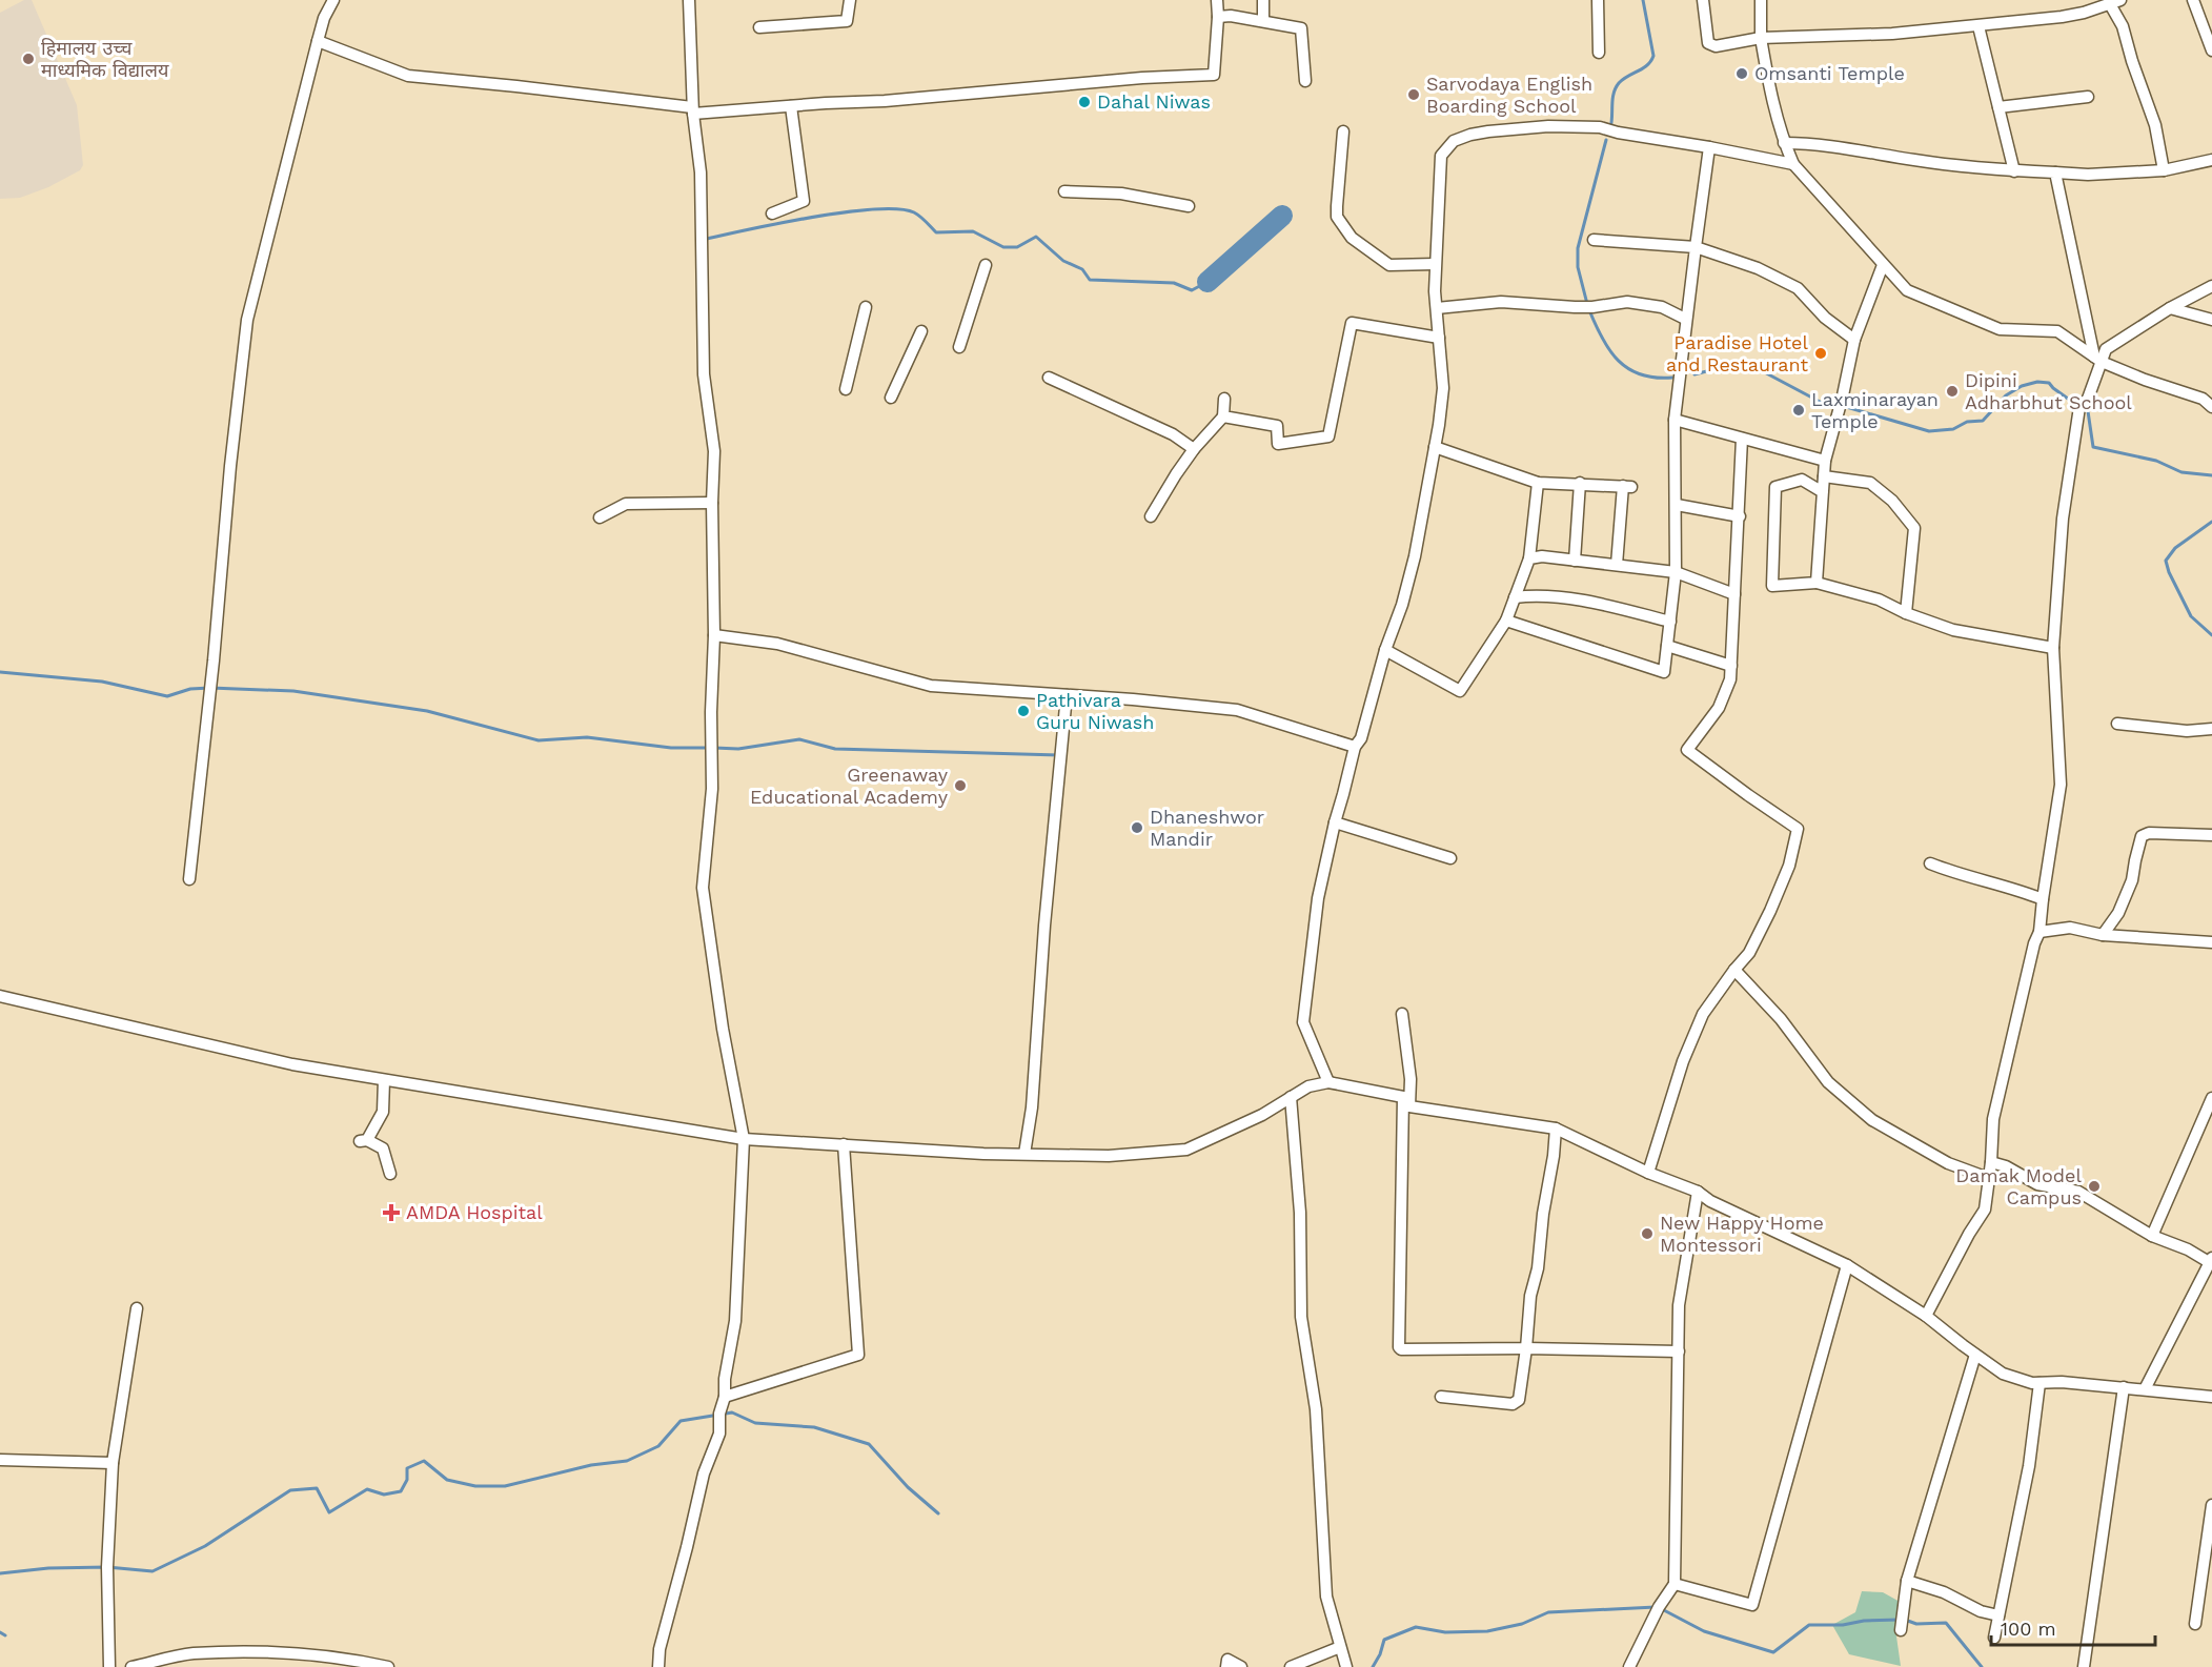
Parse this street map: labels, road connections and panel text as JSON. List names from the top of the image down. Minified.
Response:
{"places":{"other":["हिमालय उच्च माध्यमिक विद्यालय","Omsanti Temple","Sarvodaya English Boarding School","Dahal Niwas","Paradise Hotel and Restaurant","Dipini Adharbhut School","Laxminarayan Temple","Pathivara Guru Niwash","Greenaway Educational Academy","Dhaneshwor Mandir","Damak Model Campus","New Happy Home Montessori"],"health":["AMDA Hospital"]},"scale_bar":"100 m"}
